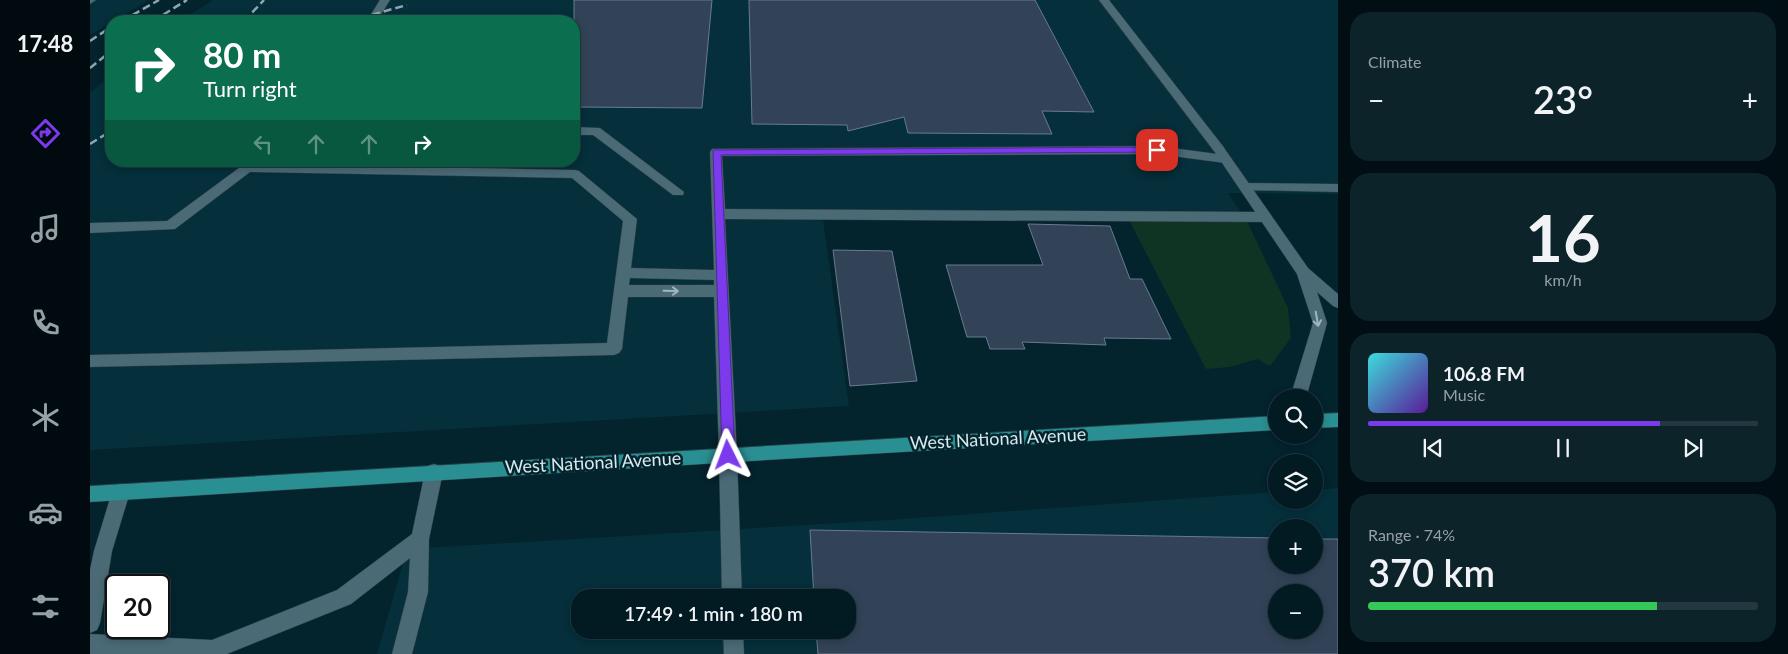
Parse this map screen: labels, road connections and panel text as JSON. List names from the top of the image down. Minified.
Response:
{"streets":{"main road":["West National Avenue"]},"page":{"tabs":"17:48","tile":["Climate",["16","km/h"],["Range · 74%","370 km"]],"turn":["80 m","Turn right"],"heat":["−","23°","+"],"song":["106.8 FM","Music"],"map_buttons":["+","−"],"limit":"20","trip":"17:49 · 1 min · 180 m"}}
